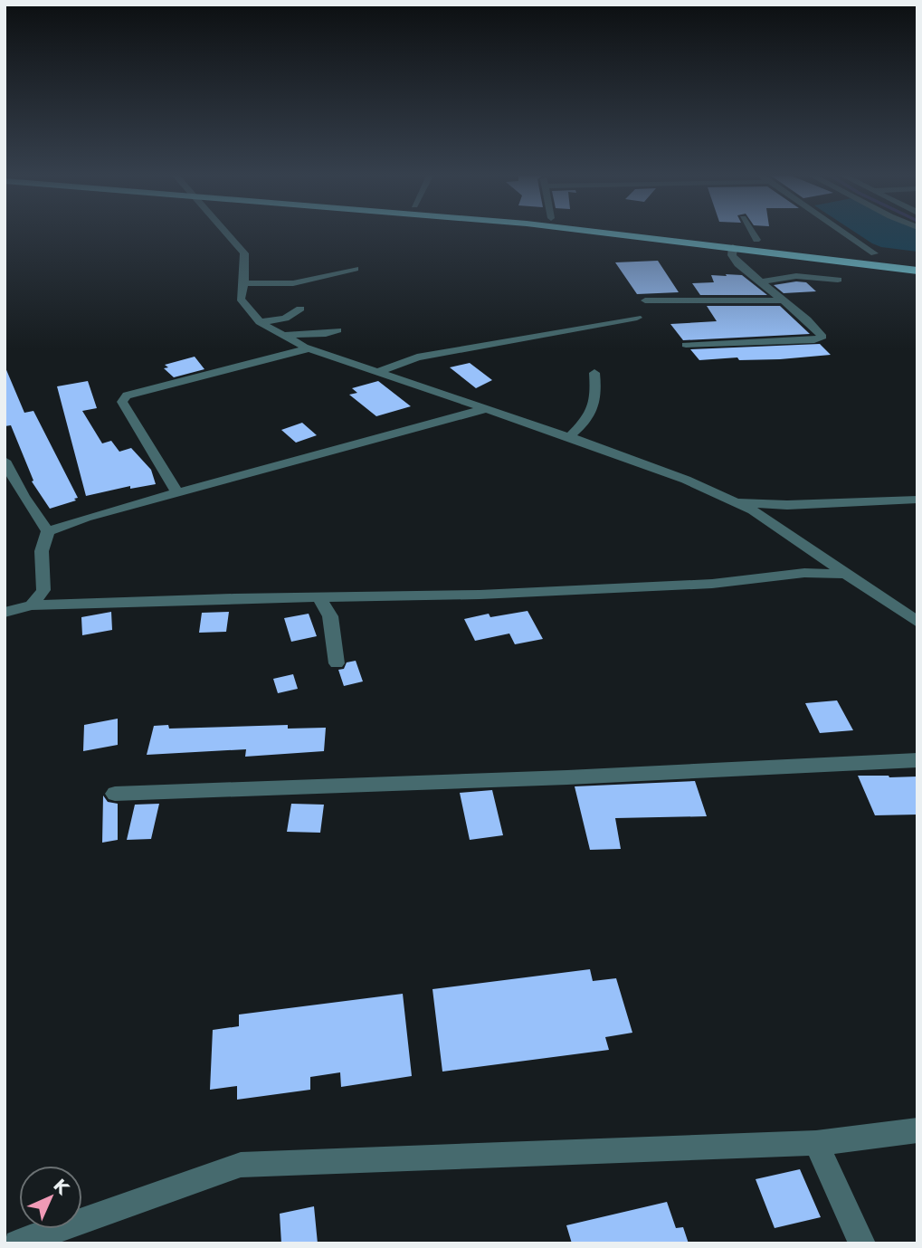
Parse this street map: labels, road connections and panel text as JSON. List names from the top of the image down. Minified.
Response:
{"north":"top right"}
